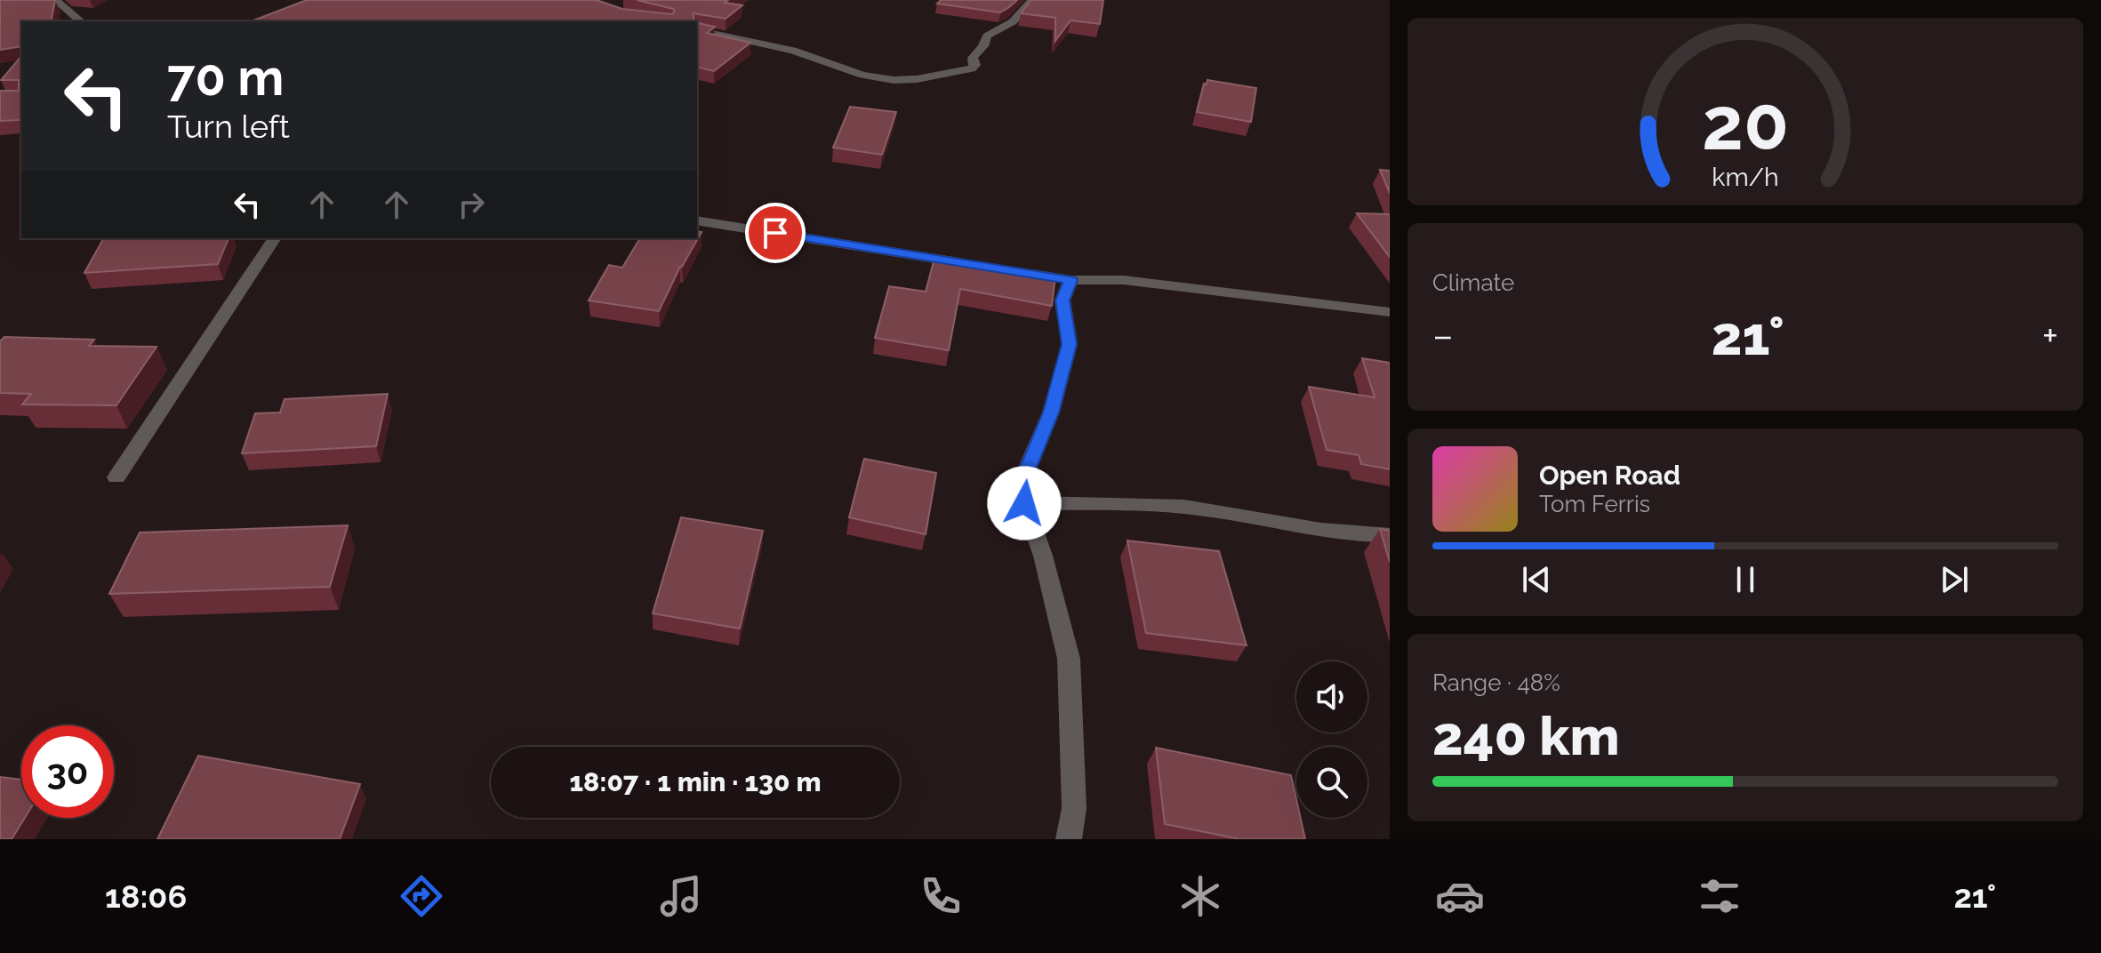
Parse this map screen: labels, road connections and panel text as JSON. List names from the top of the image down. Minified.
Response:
{"page":{"turn":["70 m","Turn left"],"tile":["Climate",["Range · 48%","240 km"]],"heat":["−","21°","+"],"song":["Open Road","Tom Ferris"],"limit":"30","trip":"18:07 · 1 min · 130 m","tabs":["18:06","21°"],"gauge":["20","km/h"]}}
